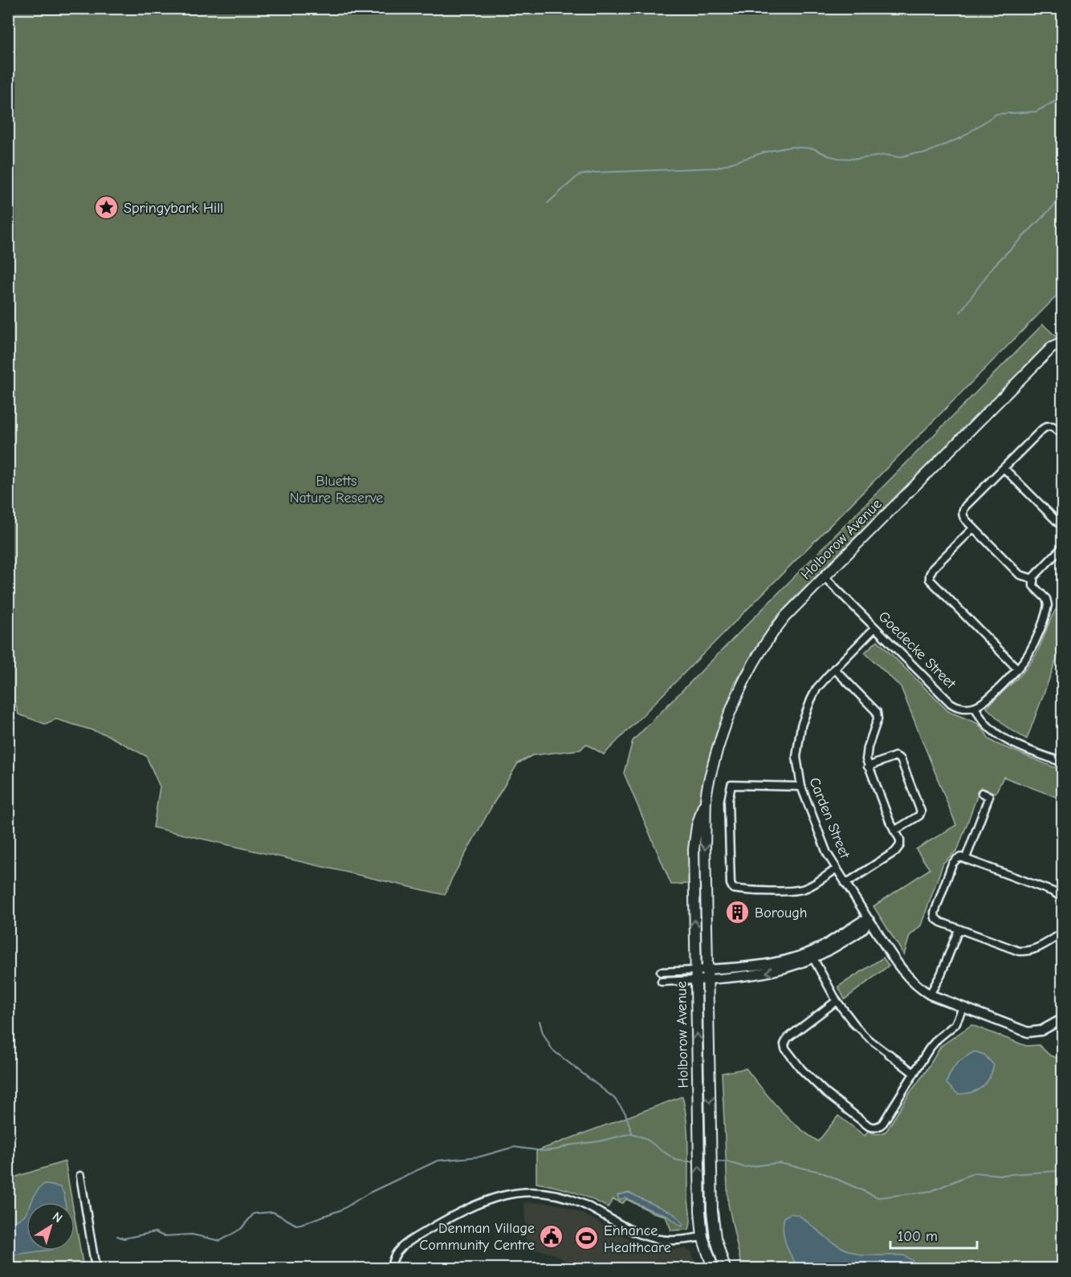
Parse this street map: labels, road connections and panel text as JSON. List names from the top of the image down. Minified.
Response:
{"streets":{"main road":["Holborow Avenue"],"street":["Goedecke Street","Carden Street"]},"crossings":[["Holborow Avenue","Goedecke Street"],["Goedecke Street","Carden Street"]],"parks":["Bluetts Nature Reserve"],"places":{"place":["Springybark Hill"],"building":["Borough"],"public building":["Denman Village Community Centre"],"sports":["Enhance Healthcare"]},"scale_bar":"100 m","north":"top right"}
